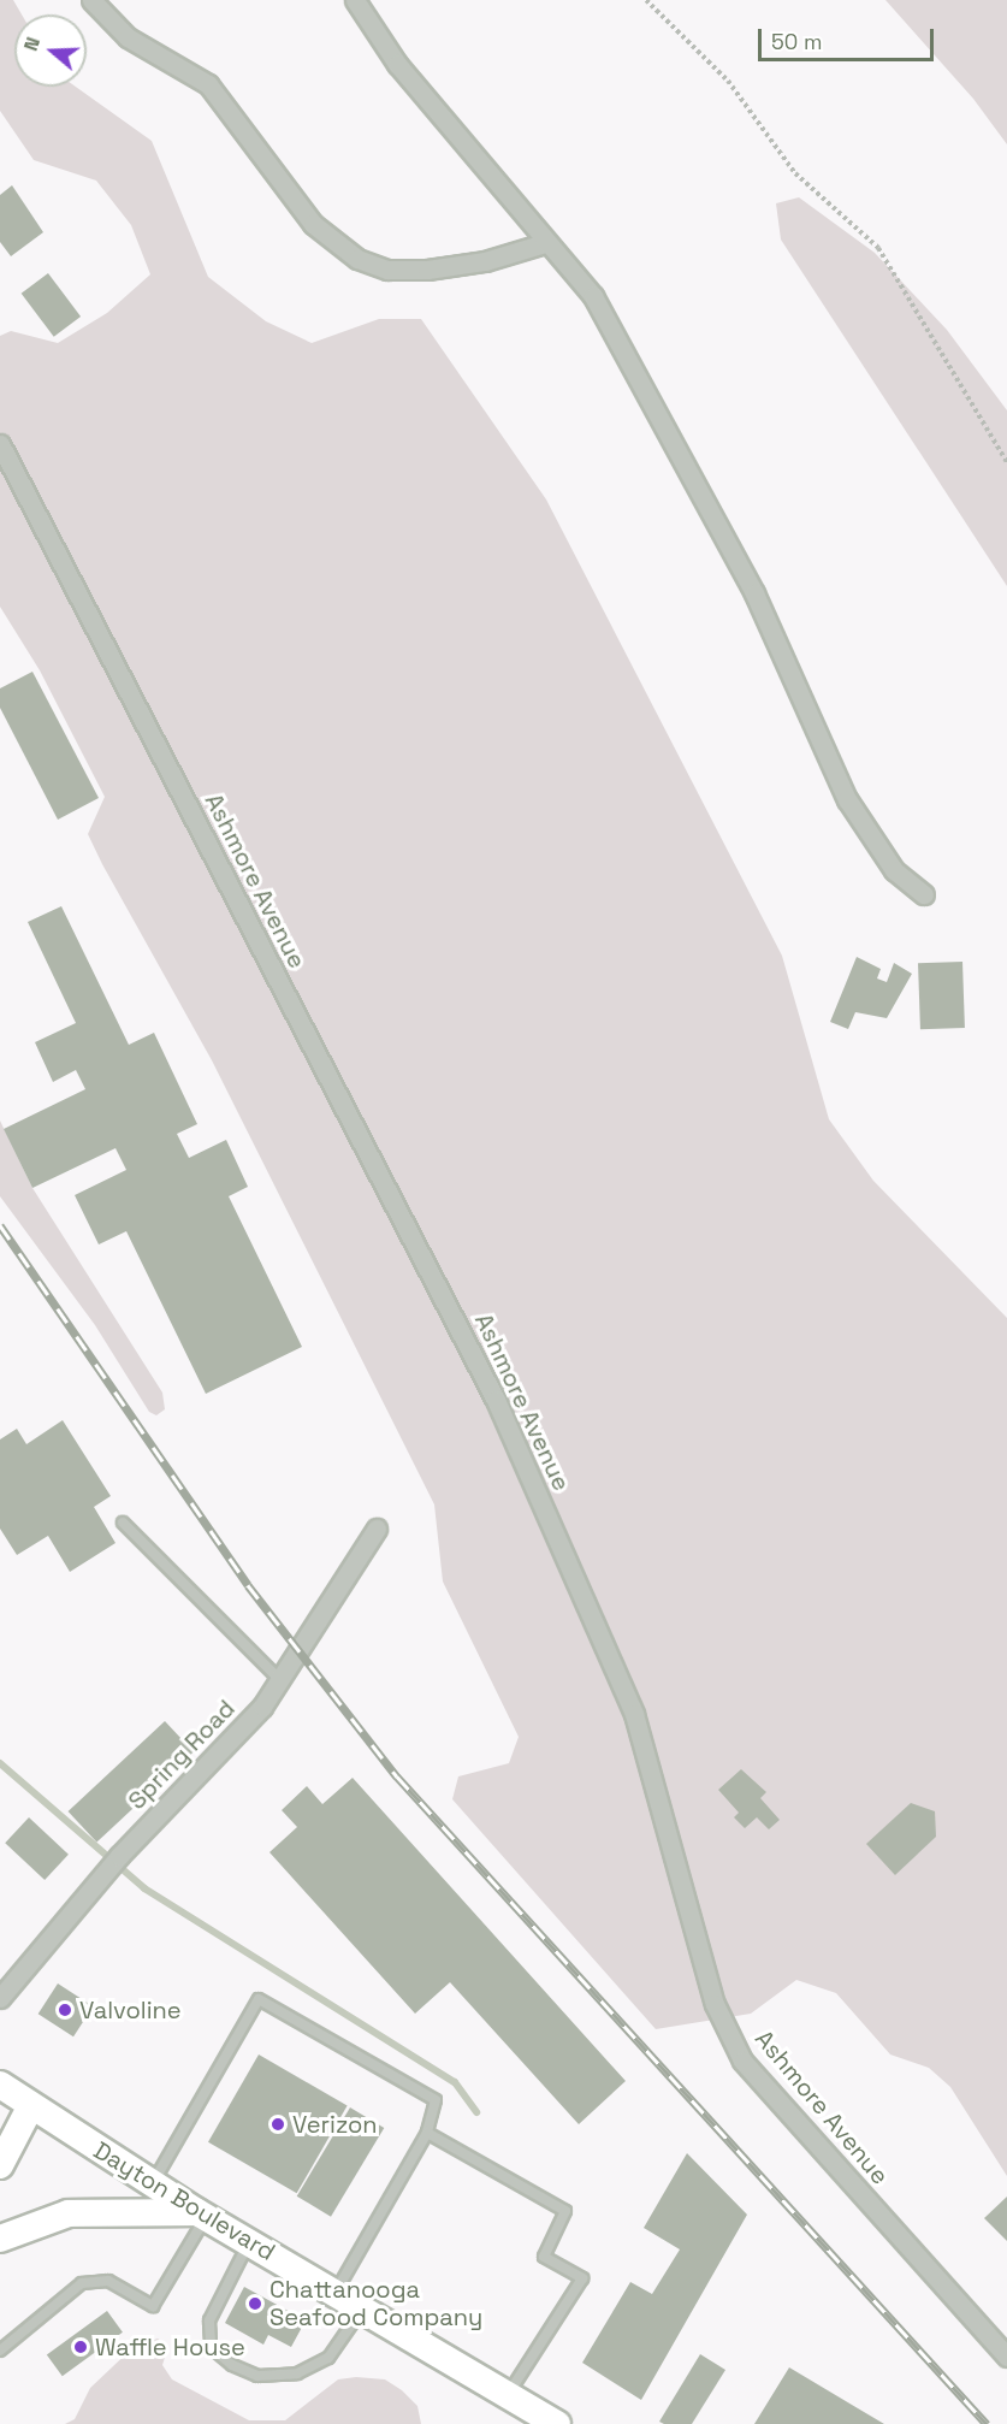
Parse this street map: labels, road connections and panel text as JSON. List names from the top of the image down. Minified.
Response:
{"streets":{"main road":["Dayton Boulevard"],"street":["Ashmore Avenue","Spring Road"]},"places":["Valvoline","Verizon","Chattanooga Seafood Company","Waffle House"],"scale_bar":"50 m","north":"left"}
